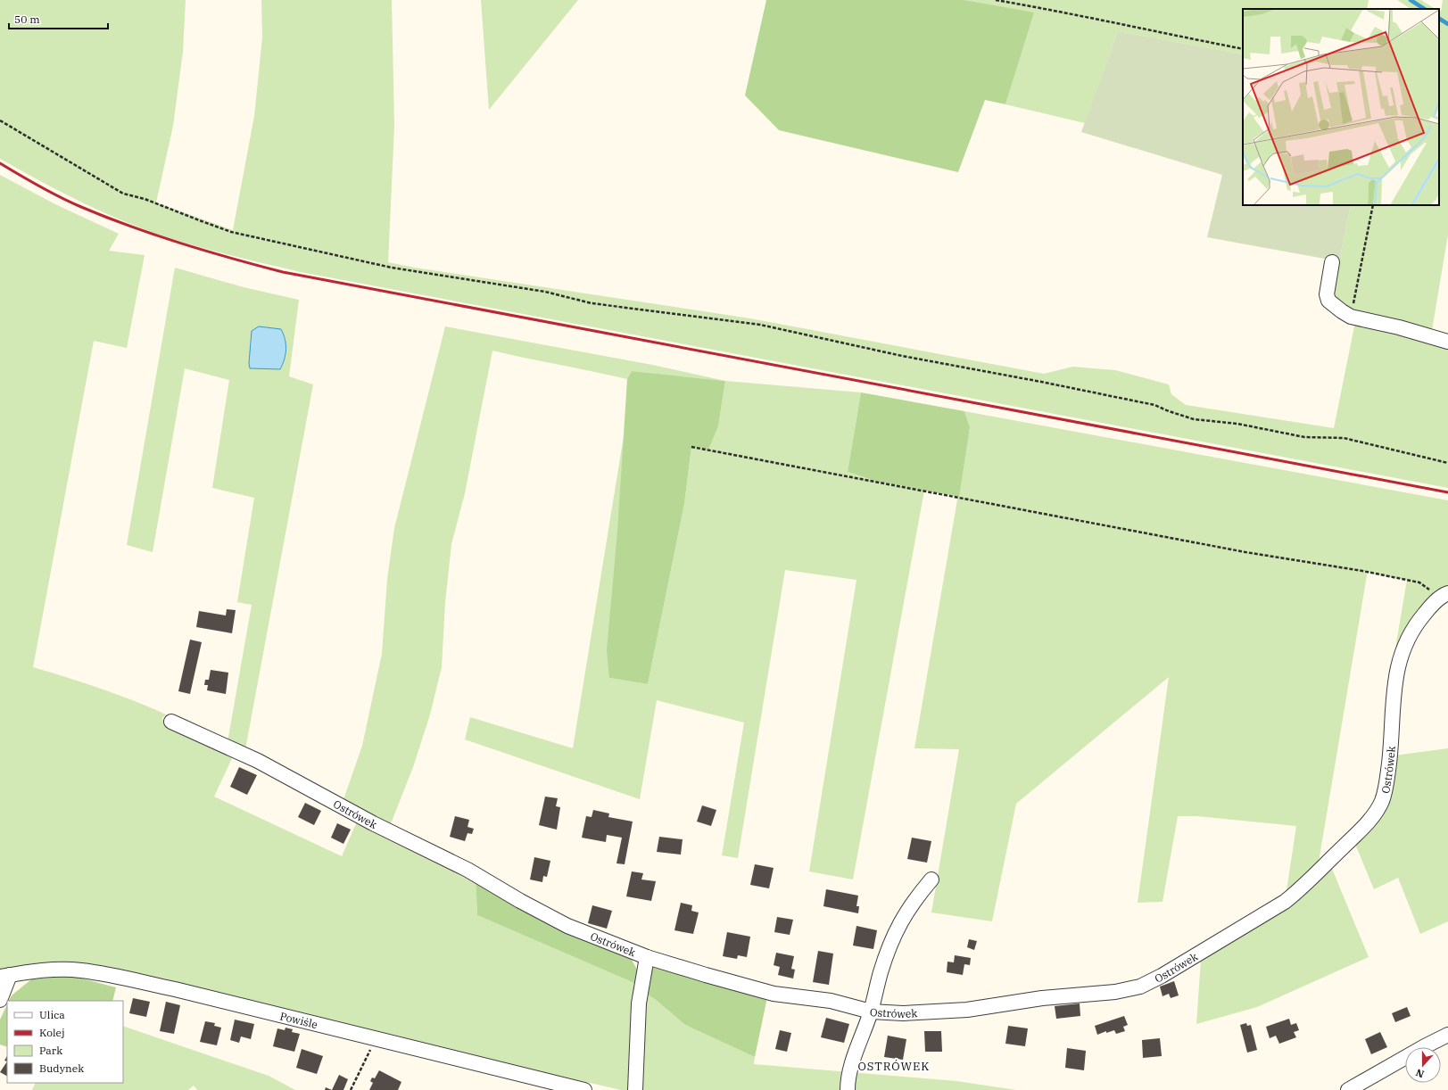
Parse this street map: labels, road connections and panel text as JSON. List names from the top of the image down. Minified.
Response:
{"streets":{"street":["Ostrówek","Powiśle"]},"districts":["OSTRÓWEK"],"legend":["Ulica","Kolej","Park","Budynek"],"scale_bar":"50 m","north":"bottom"}
